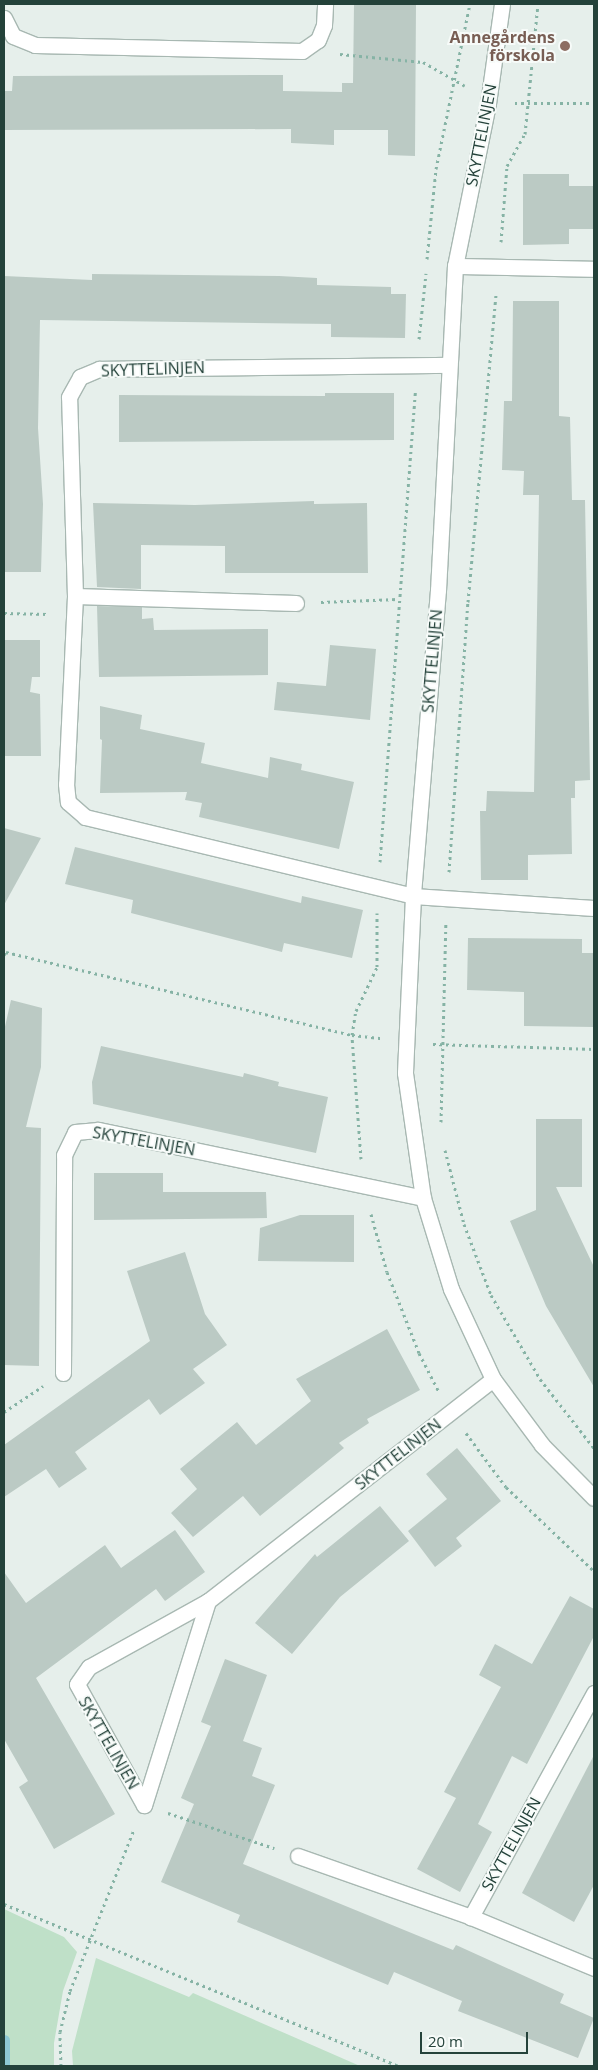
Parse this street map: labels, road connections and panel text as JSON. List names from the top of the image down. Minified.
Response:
{"streets":{"street":["SKYTTELINJEN"]},"places":["Annegårdens förskola"],"scale_bar":"20 m"}
